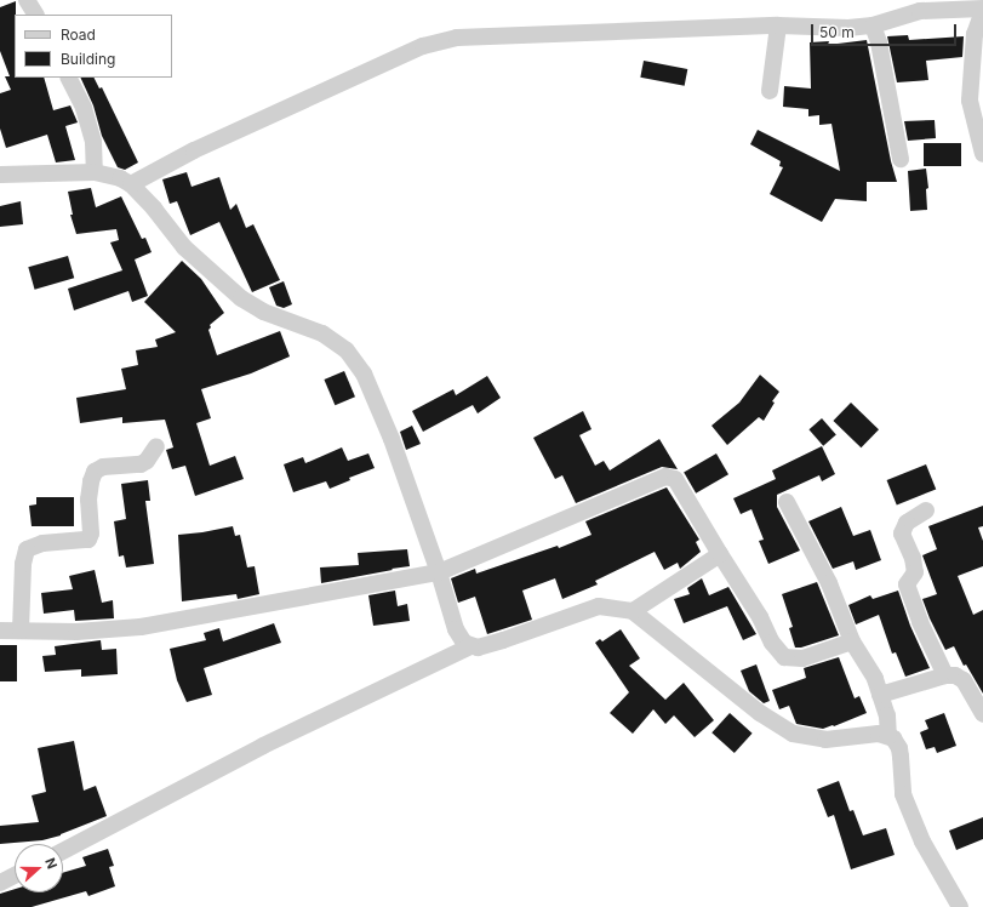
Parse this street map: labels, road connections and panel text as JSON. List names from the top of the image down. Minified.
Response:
{"legend":["Road","Building"],"scale_bar":"50 m","north":"right"}
